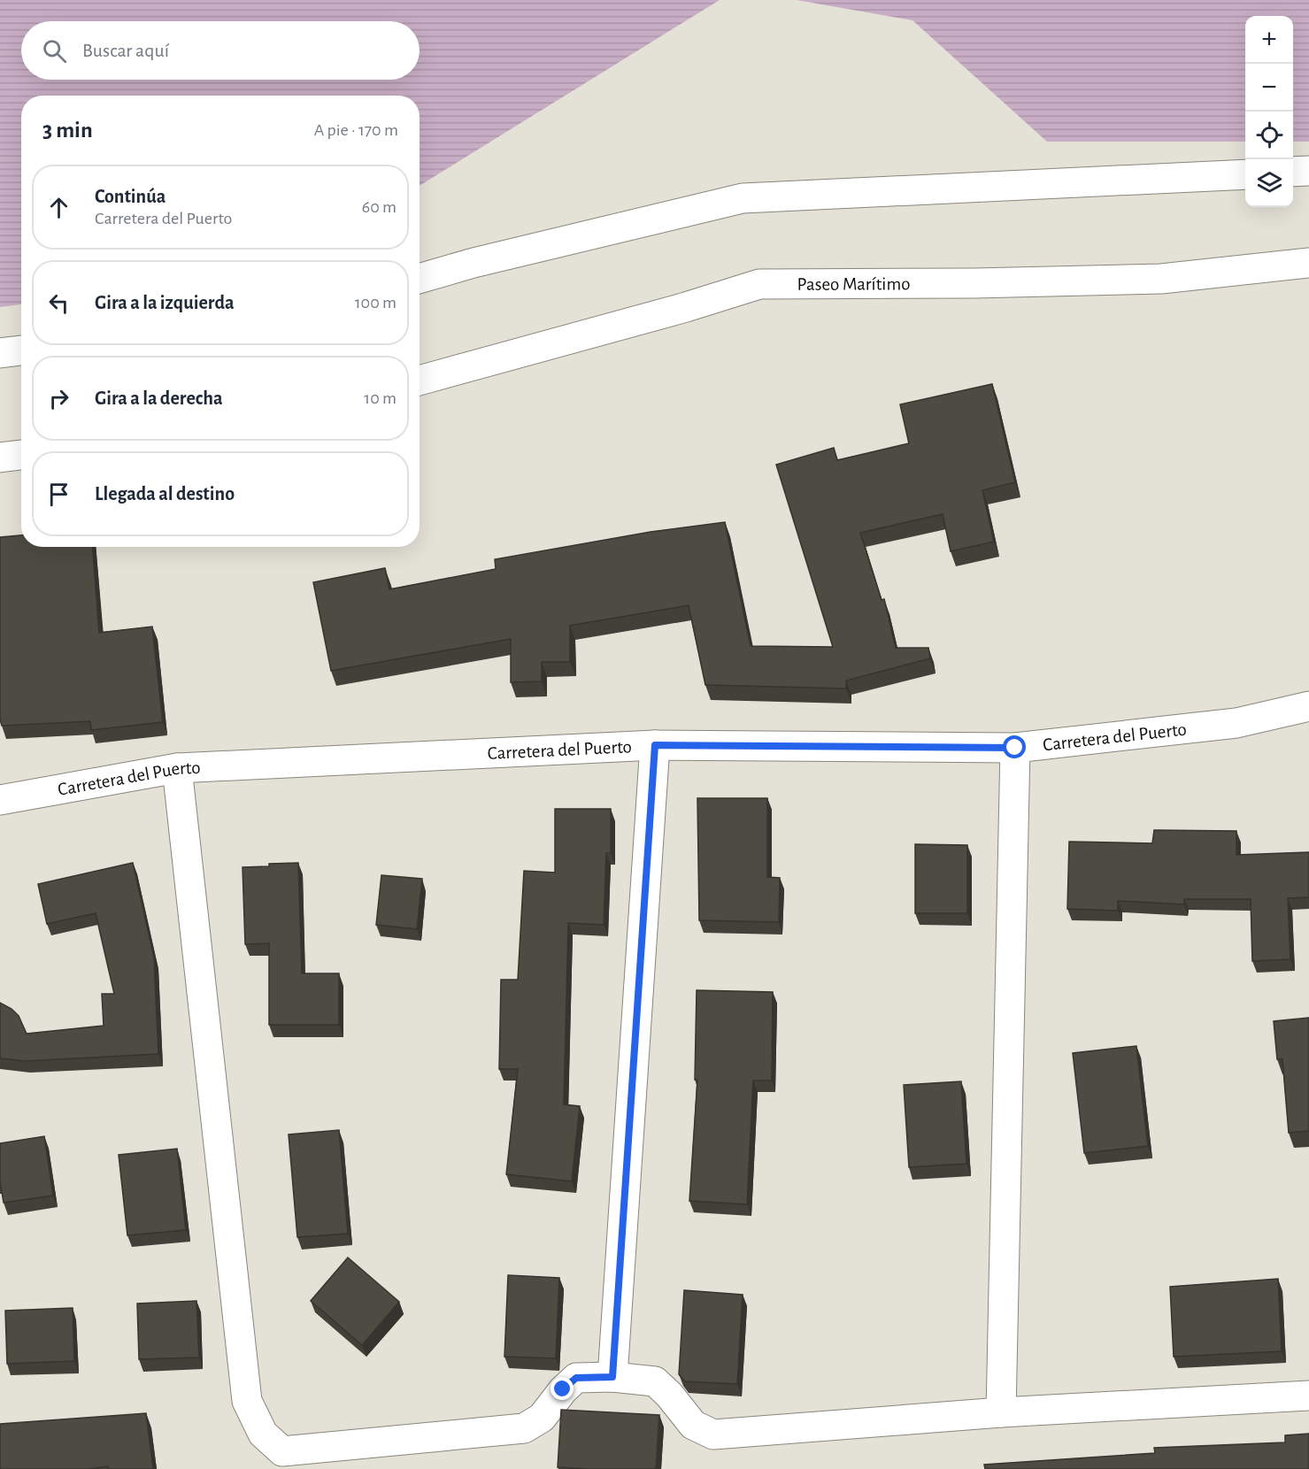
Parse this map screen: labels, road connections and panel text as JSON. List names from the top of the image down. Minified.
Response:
{"streets":{"street":["Paseo Marítimo","Carretera del Puerto"]},"page":{"map_buttons":["+","−"],"search":"Buscar aquí","heading":["3 min","A pie · 170 m"],"list":[["Continúa","Carretera del Puerto","60 m"],["Gira a la izquierda","100 m"],["Gira a la derecha","10 m"],"Llegada al destino"]}}
